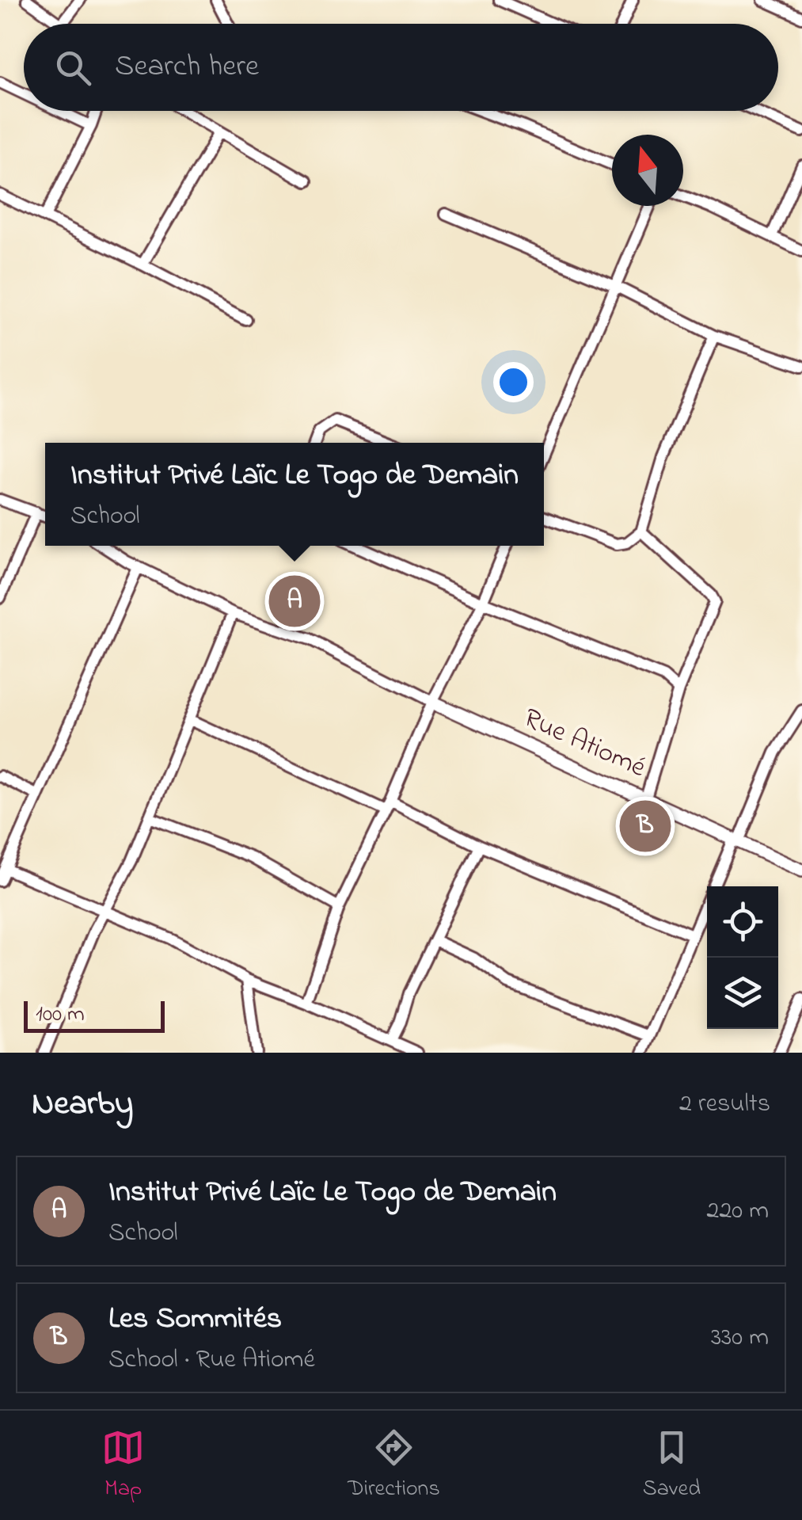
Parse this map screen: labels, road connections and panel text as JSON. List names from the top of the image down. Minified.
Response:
{"streets":{"street":["Rue Atiomé"]},"scale_bar":"100 m","north":"top","page":{"search":"Search here","popup":["Institut Privé Laïc Le Togo de Demain","School"],"pins":["A","B"],"scale":"100 m","heading":["Nearby","2 results"],"list":[{"mark":"A","name":"Institut Privé Laïc Le Togo de Demain","note":"School","value":"220 m"},{"mark":"B","name":"Les Sommités","note":"School · Rue Atiomé","value":"330 m"}],"nav":["Map","Directions","Saved"]}}
